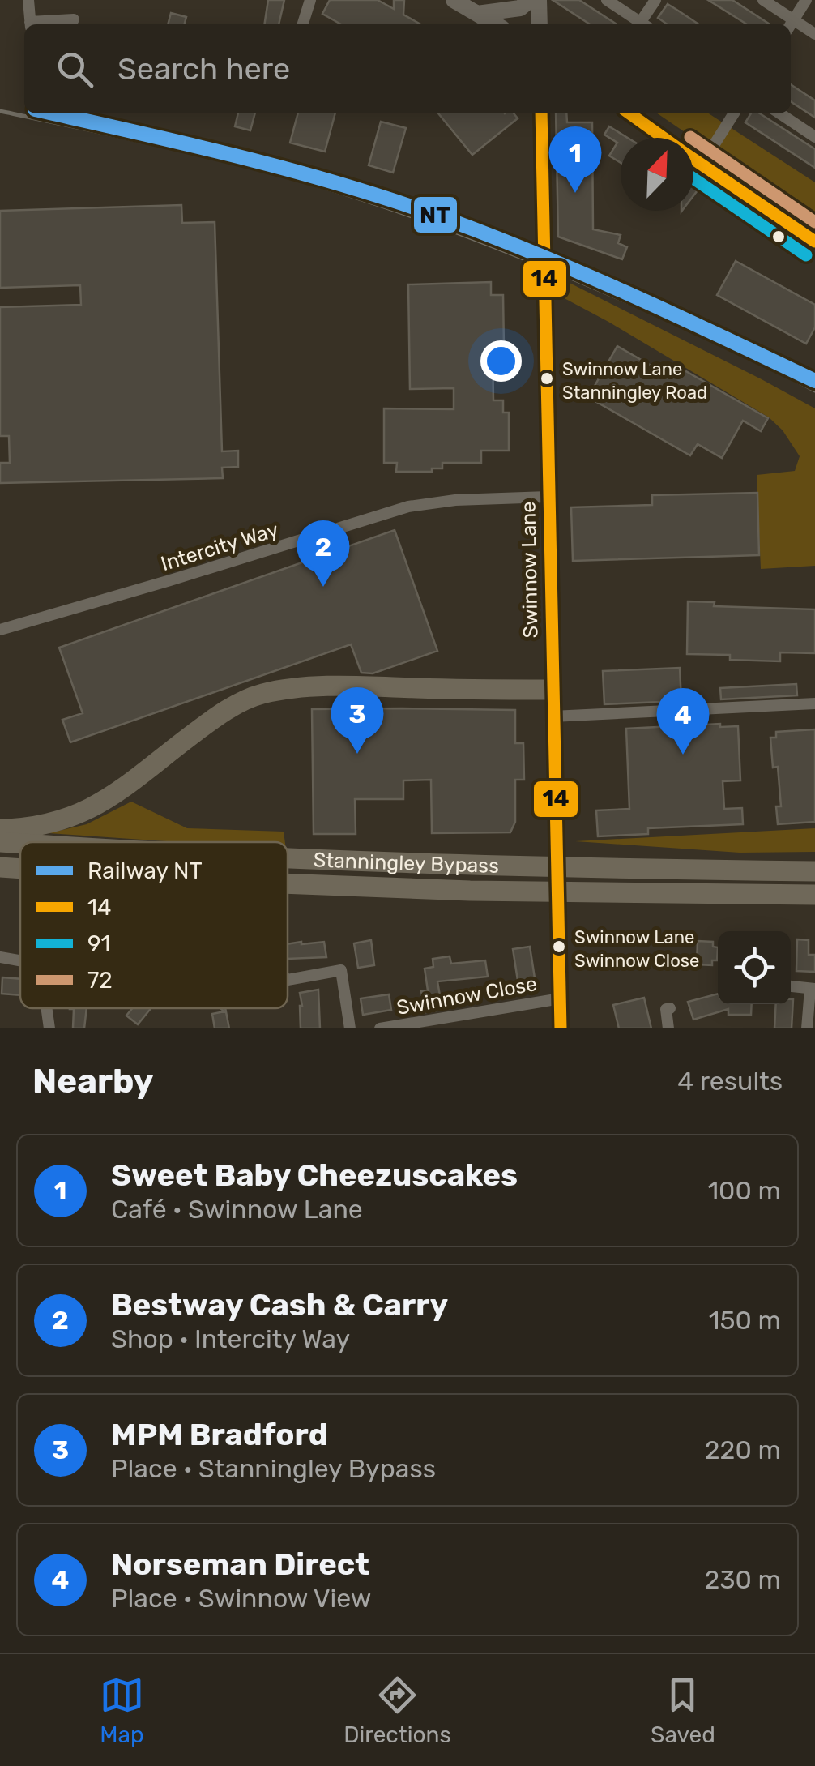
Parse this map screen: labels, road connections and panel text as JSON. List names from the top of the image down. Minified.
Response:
{"streets":{"highway":["Stanningley Bypass"],"street":["Intercity Way","Swinnow Lane","Swinnow Close"]},"crossings":[["Intercity Way","Swinnow Lane"],["Swinnow Lane","Swinnow Close"]],"places":["Swinnow Lane Stanningley Road","Swinnow Lane Swinnow Close"],"lines":["rail line NT","transit line 14","transit line 72","transit line 91"],"legend":["Railway NT","14","91","72"],"north":"top right","page":{"search":"Search here","pins":["1","2","3","4"],"heading":["Nearby","4 results"],"list":[{"mark":"1","name":"Sweet Baby Cheezuscakes","note":"Café · Swinnow Lane","value":"100 m"},{"mark":"2","name":"Bestway Cash & Carry","note":"Shop · Intercity Way","value":"150 m"},{"mark":"3","name":"MPM Bradford","note":"Place · Stanningley Bypass","value":"220 m"},{"mark":"4","name":"Norseman Direct","note":"Place · Swinnow View","value":"230 m"}],"nav":["Map","Directions","Saved"]}}
